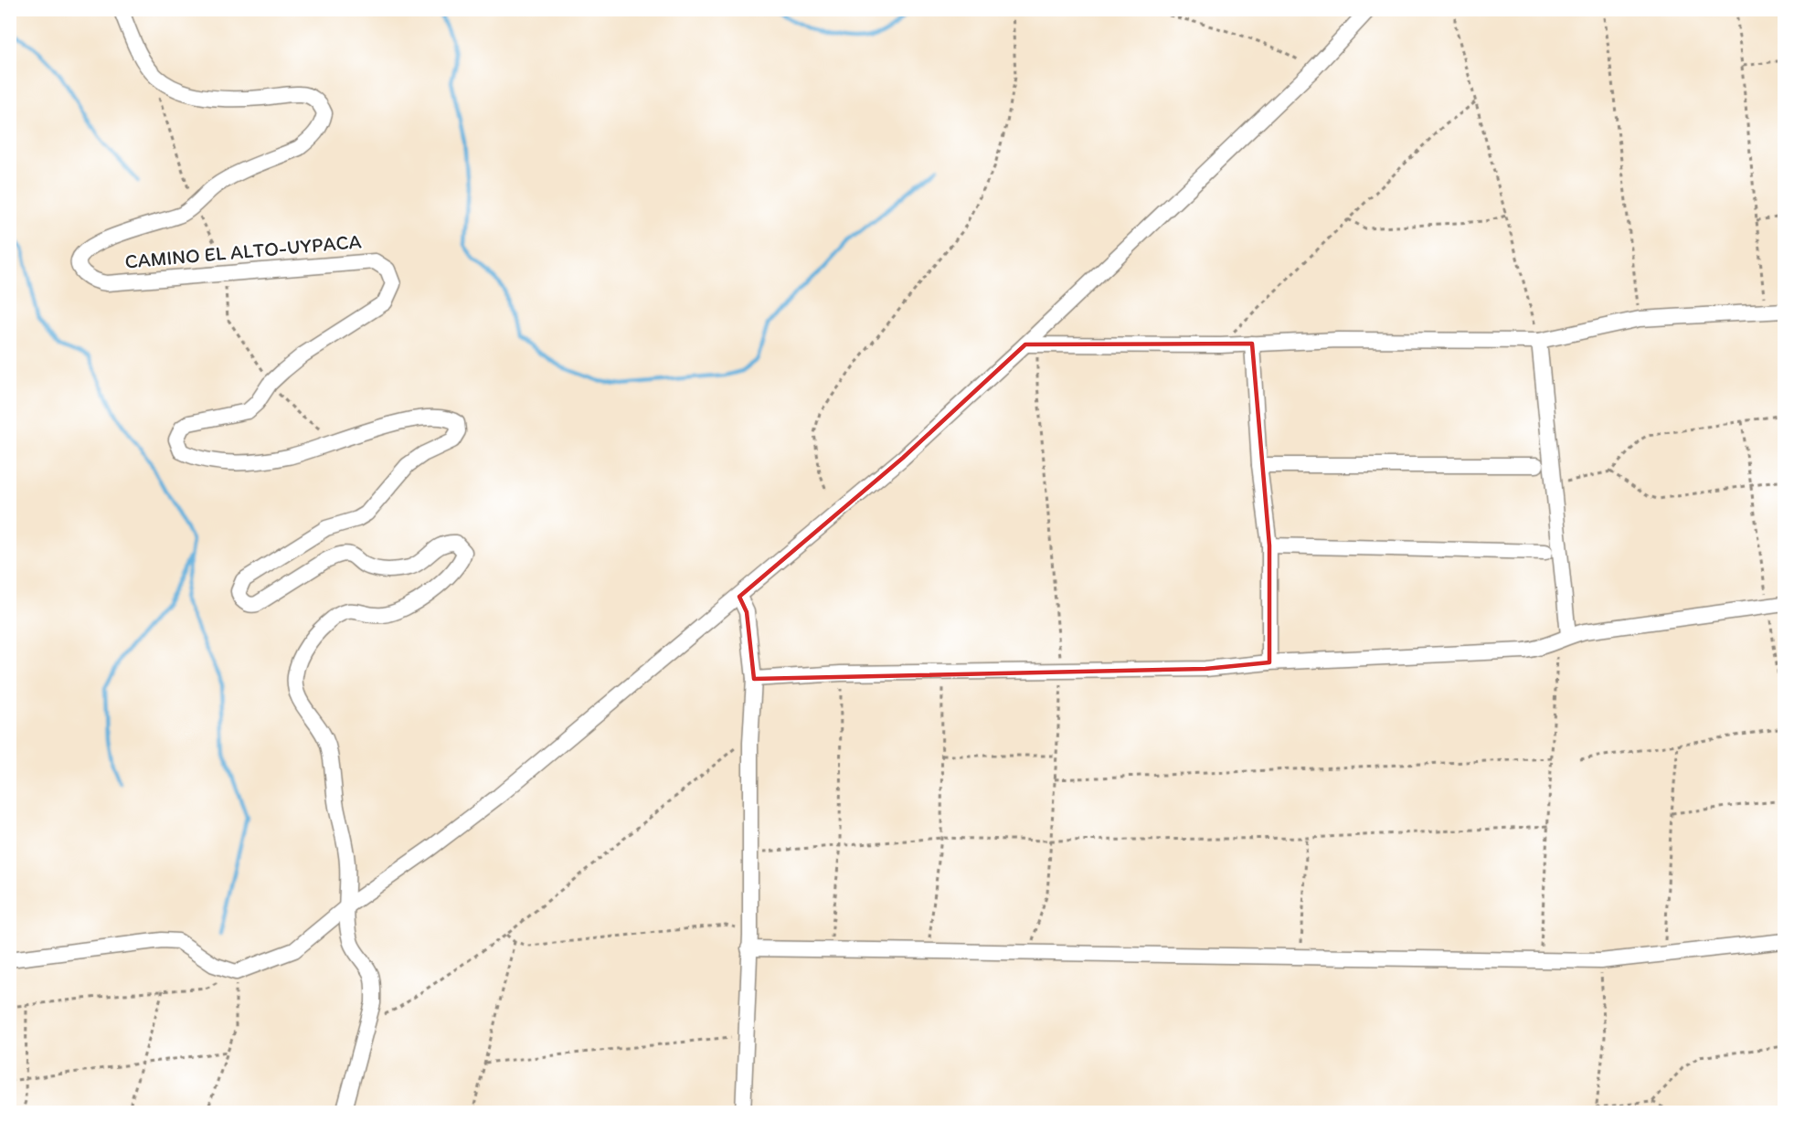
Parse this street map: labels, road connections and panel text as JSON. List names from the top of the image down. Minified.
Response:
{"streets":{"street":["CAMINO EL ALTO-UYPACA"]}}
